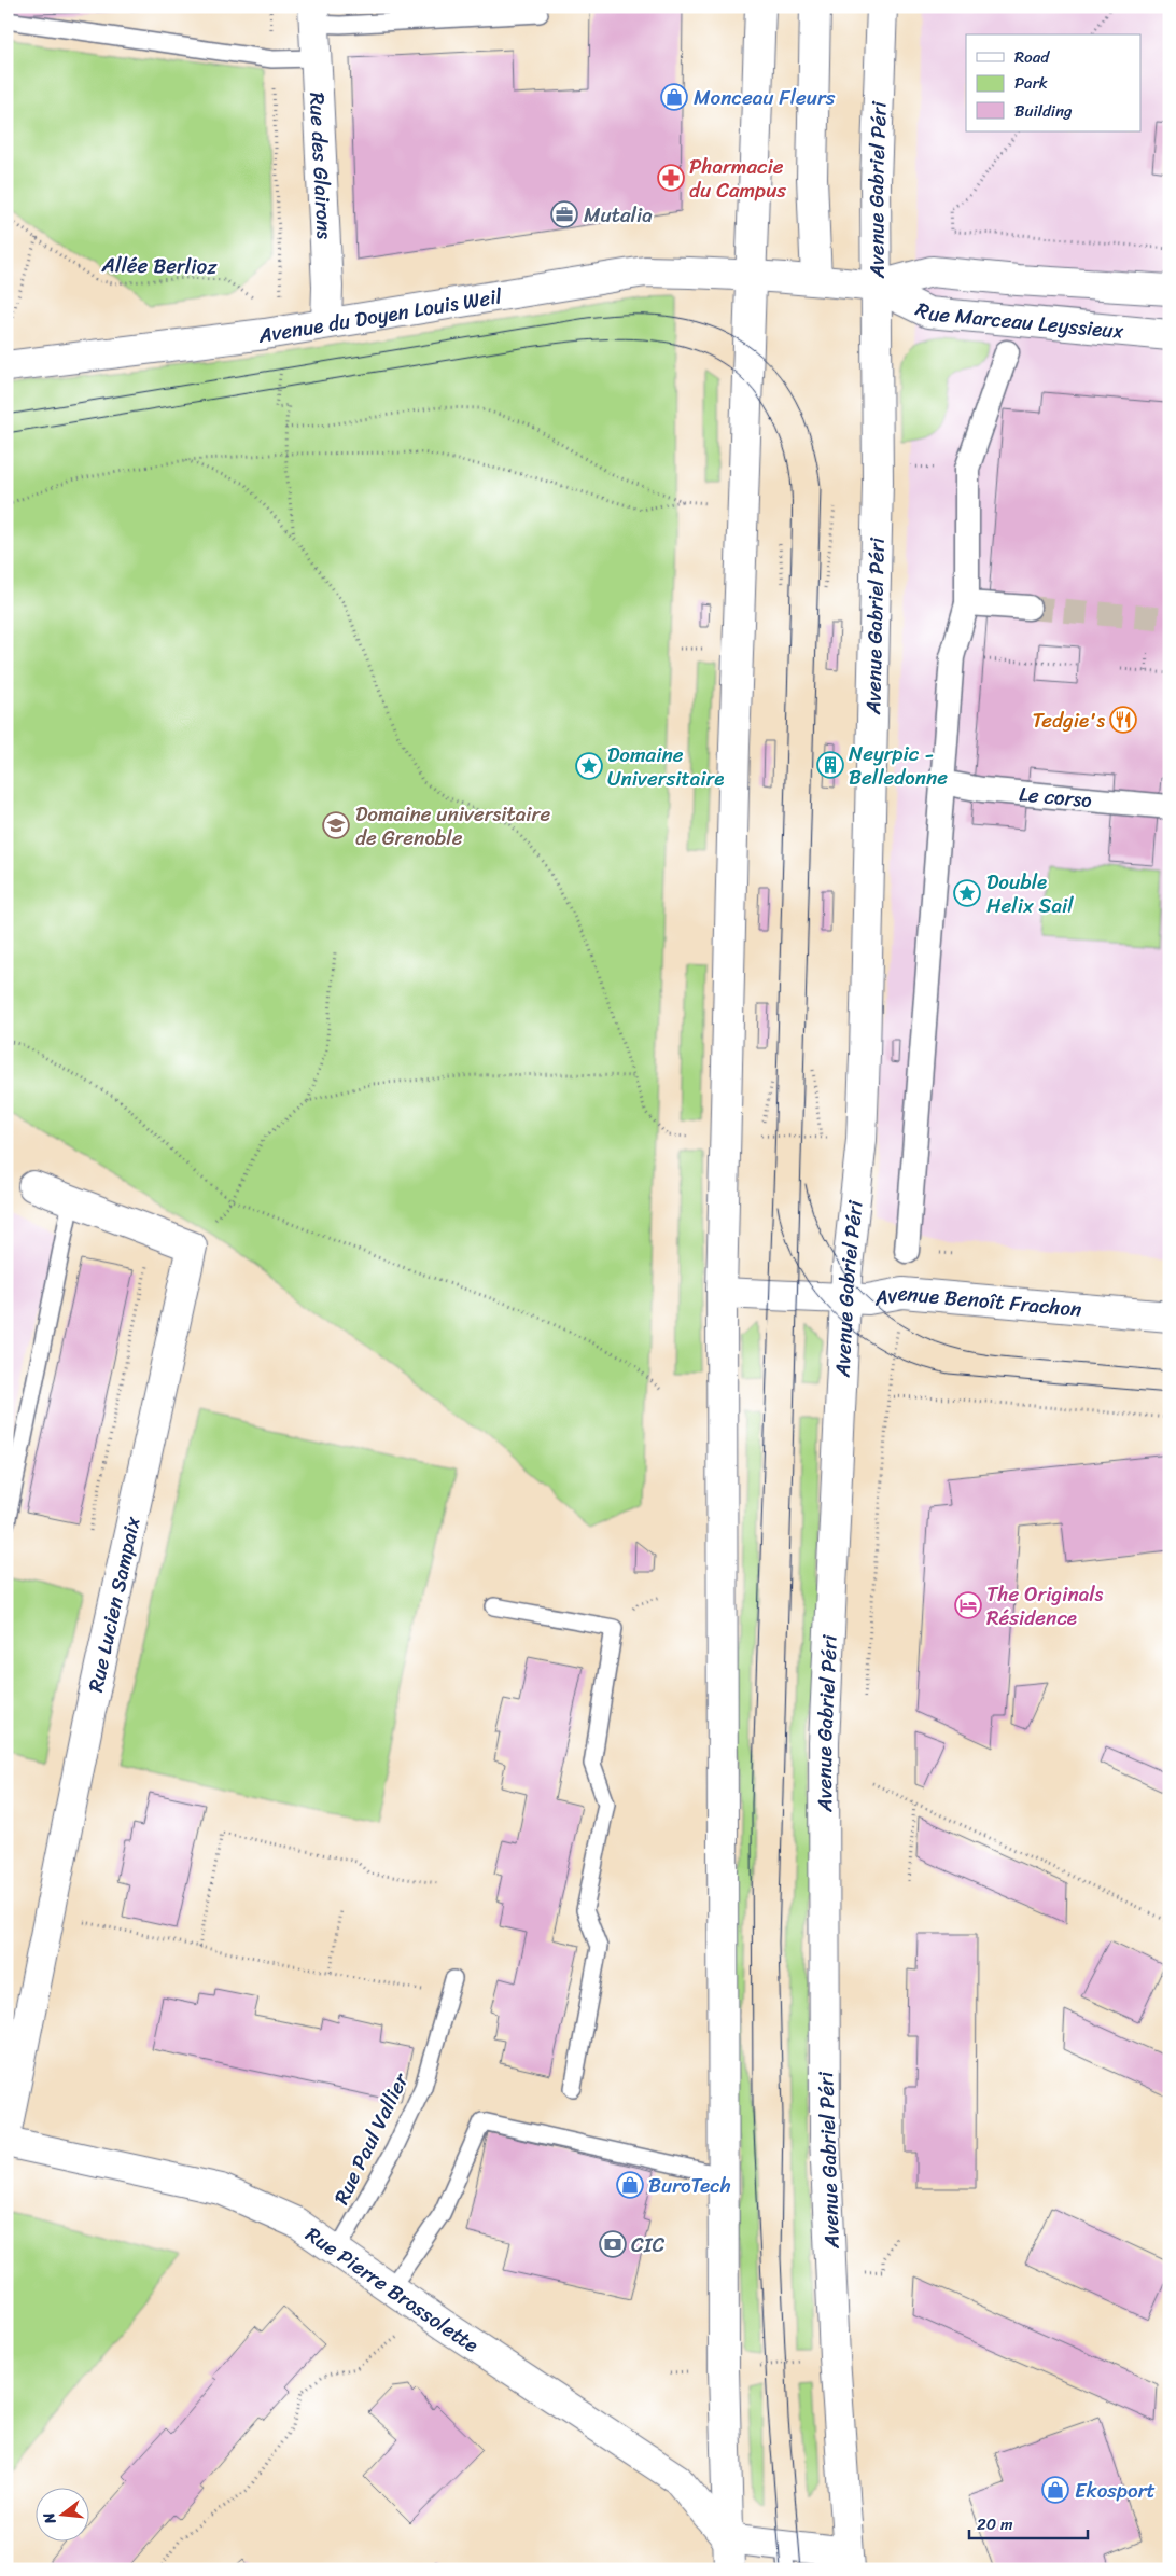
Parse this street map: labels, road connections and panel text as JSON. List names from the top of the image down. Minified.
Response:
{"streets":{"main road":["Rue des Glairons","Avenue Gabriel Péri","Avenue du Doyen Louis Weil","Rue Marceau Leyssieux","Avenue Benoît Frachon","Rue Lucien Sampaix","Rue Pierre Brossolette"],"street":["Le corso"],"lane":["Rue Paul Vallier"],"path":["Allée Berlioz"]},"crossings":[["Rue des Glairons","Avenue du Doyen Louis Weil"],["Avenue Gabriel Péri","Rue Marceau Leyssieux"],["Avenue Gabriel Péri","Avenue Benoît Frachon"],["Avenue du Doyen Louis Weil","Rue Marceau Leyssieux"],["Rue Paul Vallier","Rue Pierre Brossolette"]],"places":{"shop":["Monceau Fleurs","BuroTech","Ekosport"],"pharmacy":["Pharmacie du Campus"],"office":["Mutalia"],"restaurant":["Tedgie's"],"building":["Neyrpic - Belledonne"],"place":["Domaine Universitaire","Double Helix Sail"],"school or university":["Domaine universitaire de Grenoble"],"hotel":["The Originals Résidence"],"bank":["CIC"]},"legend":["Road","Park","Building"],"scale_bar":"20 m","north":"left"}
